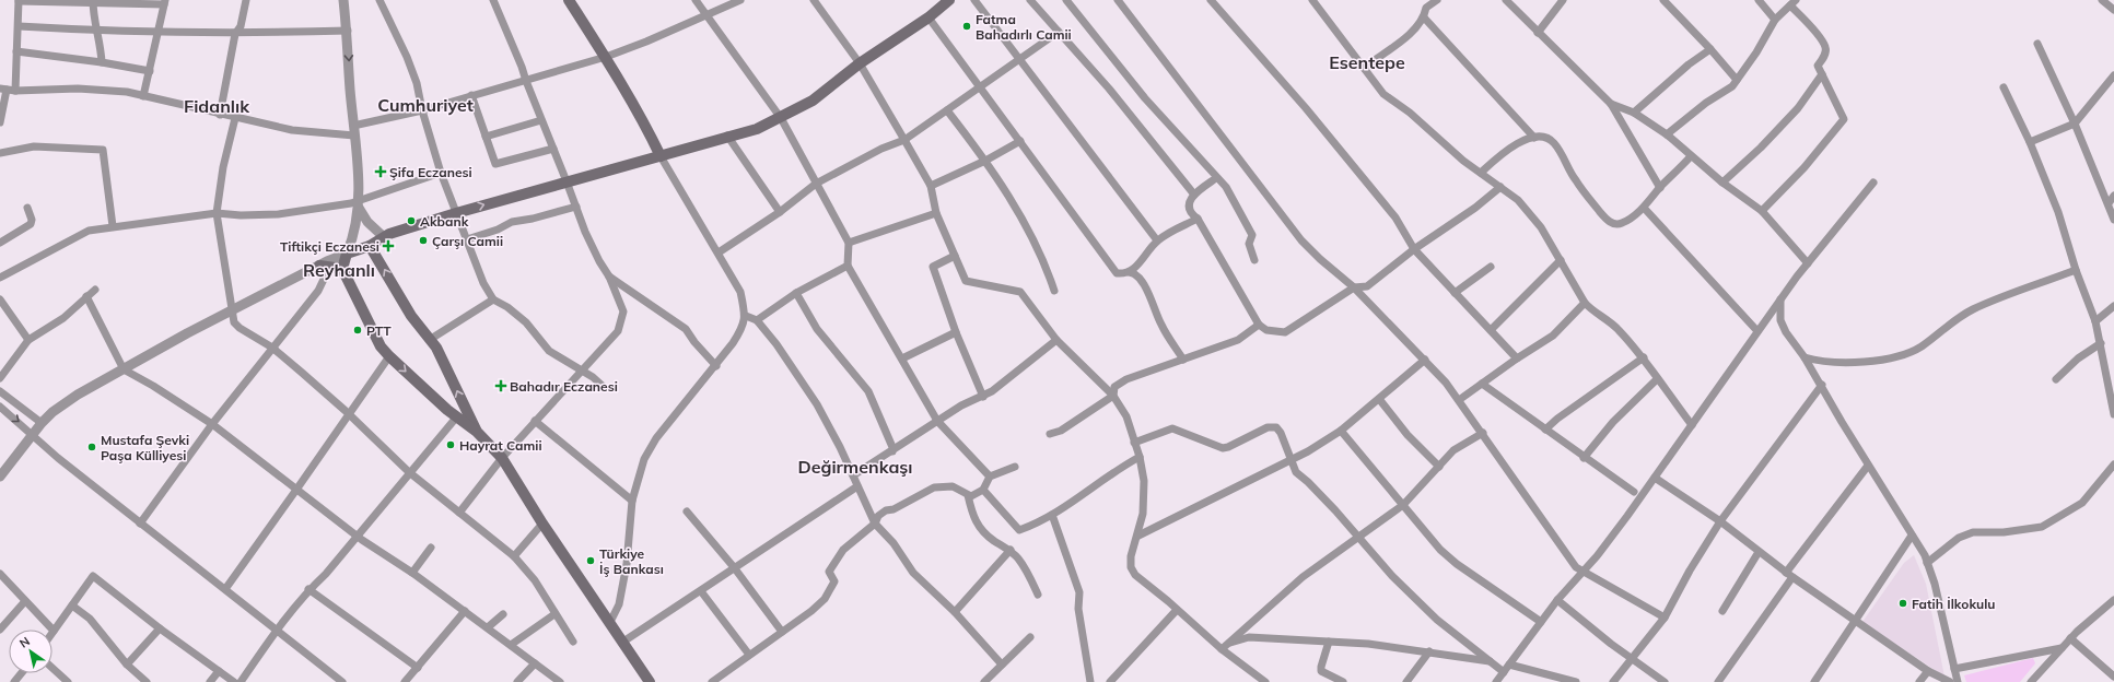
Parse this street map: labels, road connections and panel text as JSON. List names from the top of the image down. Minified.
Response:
{"districts":["Esentepe","Cumhuriyet","Fidanlık","Reyhanlı","Değirmenkaşı"],"places":{"other":["Fatma Bahadırlı Camii","Akbank","Çarşı Camii","PTT","Hayrat Camii","Mustafa Şevki Paşa Külliyesi","Türkiye İş Bankası","Fatih İlkokulu"],"health":["Şifa Eczanesi","Tiftikçi Eczanesi","Bahadır Eczanesi"]},"north":"top left"}
